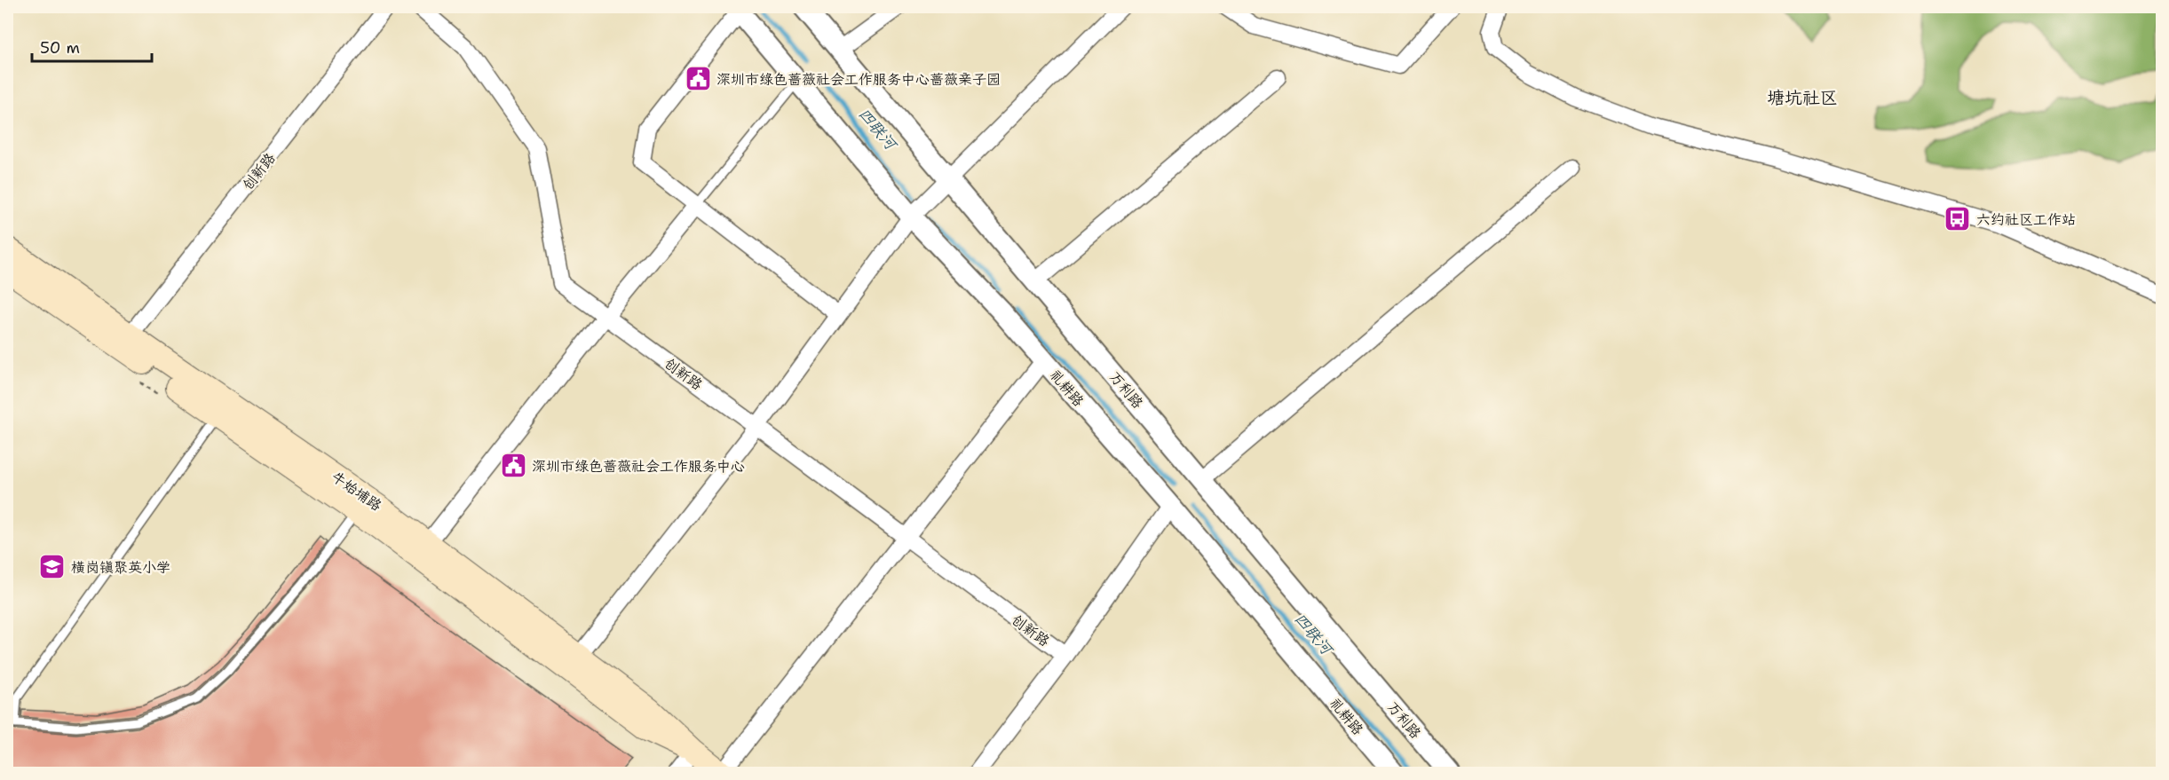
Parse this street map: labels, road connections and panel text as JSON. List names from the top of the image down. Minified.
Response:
{"streets":{"main road":["牛始埔路"],"street":["创新路","礼耕路","万利路"]},"crossings":[["创新路","牛始埔路"]],"districts":["塘坑社区"],"water":["四联河"],"places":{"public building":["深圳市绿色蔷薇社会工作服务中心蔷薇亲子园","深圳市绿色蔷薇社会工作服务中心"],"bus stop":["六约社区工作站"],"school or university":["横岗镇聚英小学"]},"scale_bar":"50 m"}
